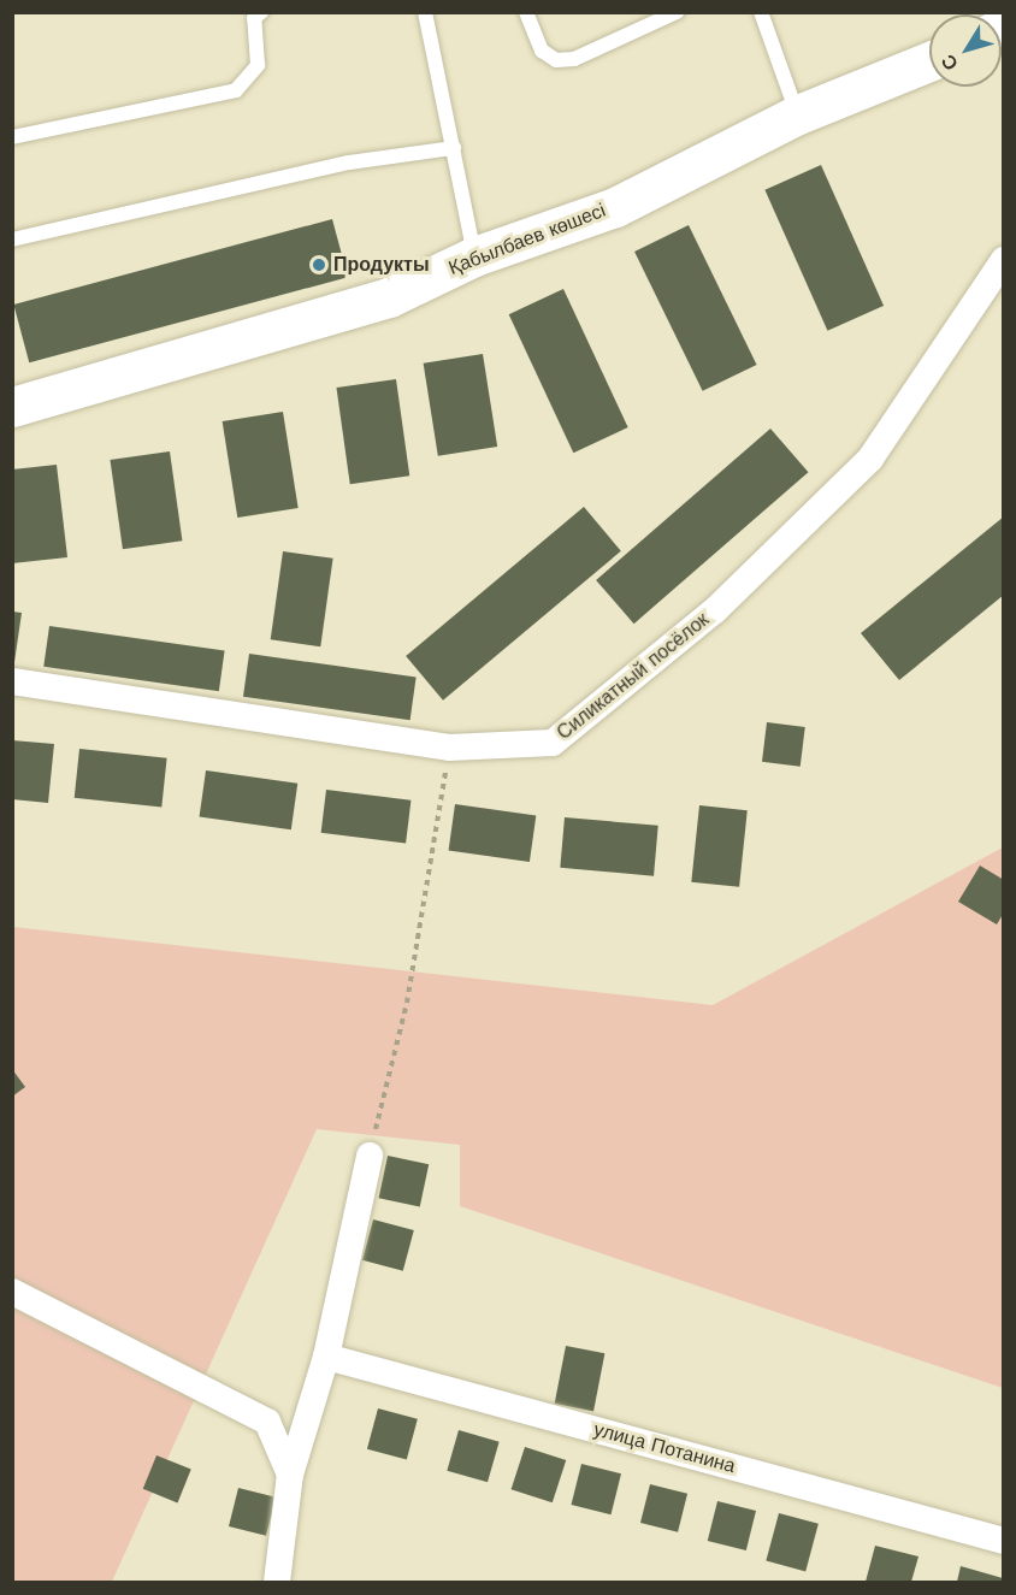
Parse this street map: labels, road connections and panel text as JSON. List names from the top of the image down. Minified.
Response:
{"streets":{"main road":["Қабылбаев көшесі"],"street":["Силикатный посёлок","улица Потанина"]},"places":["Продукты"],"north":"bottom left"}
